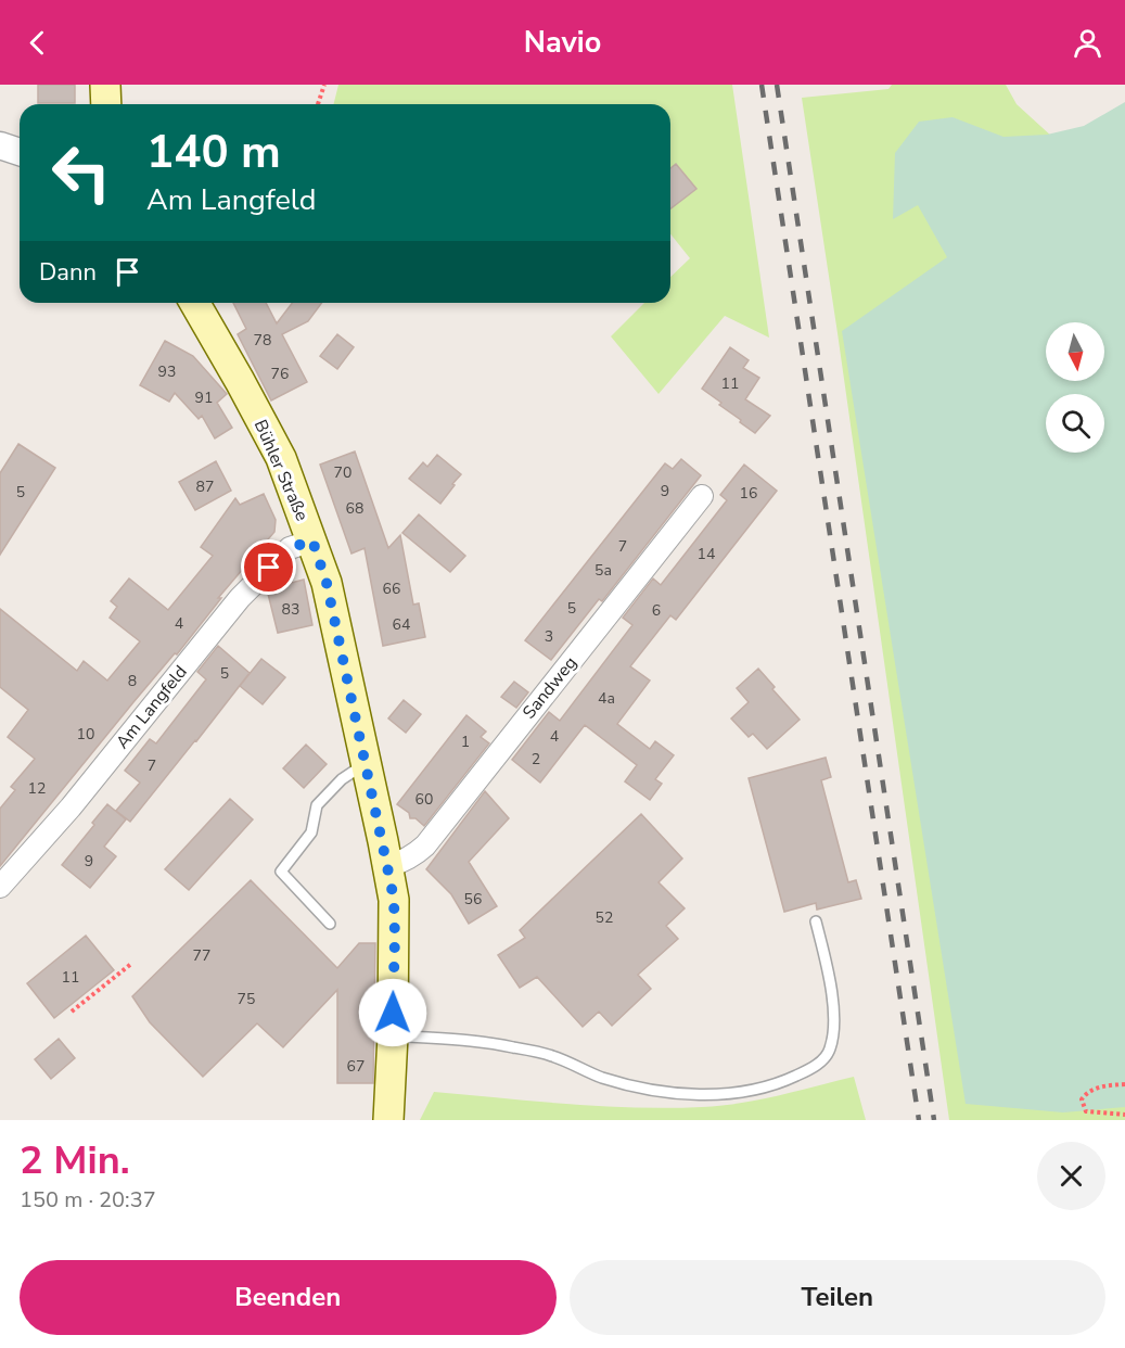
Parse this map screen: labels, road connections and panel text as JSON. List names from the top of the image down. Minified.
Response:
{"streets":{"main road":["Bühler Straße"],"street":["Sandweg","Am Langfeld"]},"crossings":[["Bühler Straße","Sandweg"],["Bühler Straße","Am Langfeld"]],"house_numbers":["78","93","76","11","91","70","87","9","5","16","68","7","14","5a","66","5","83","6","4","64","3","5","8","4a","10","4","1","2","7","12","60","9","56","52","77","11","75","67"],"north":"bottom","page":{"header":"Navio","turn":["140 m","Am Langfeld"],"then":"Dann","heading":["2 Min.","150 m · 20:37"],"buttons":["Beenden","Teilen"]}}
